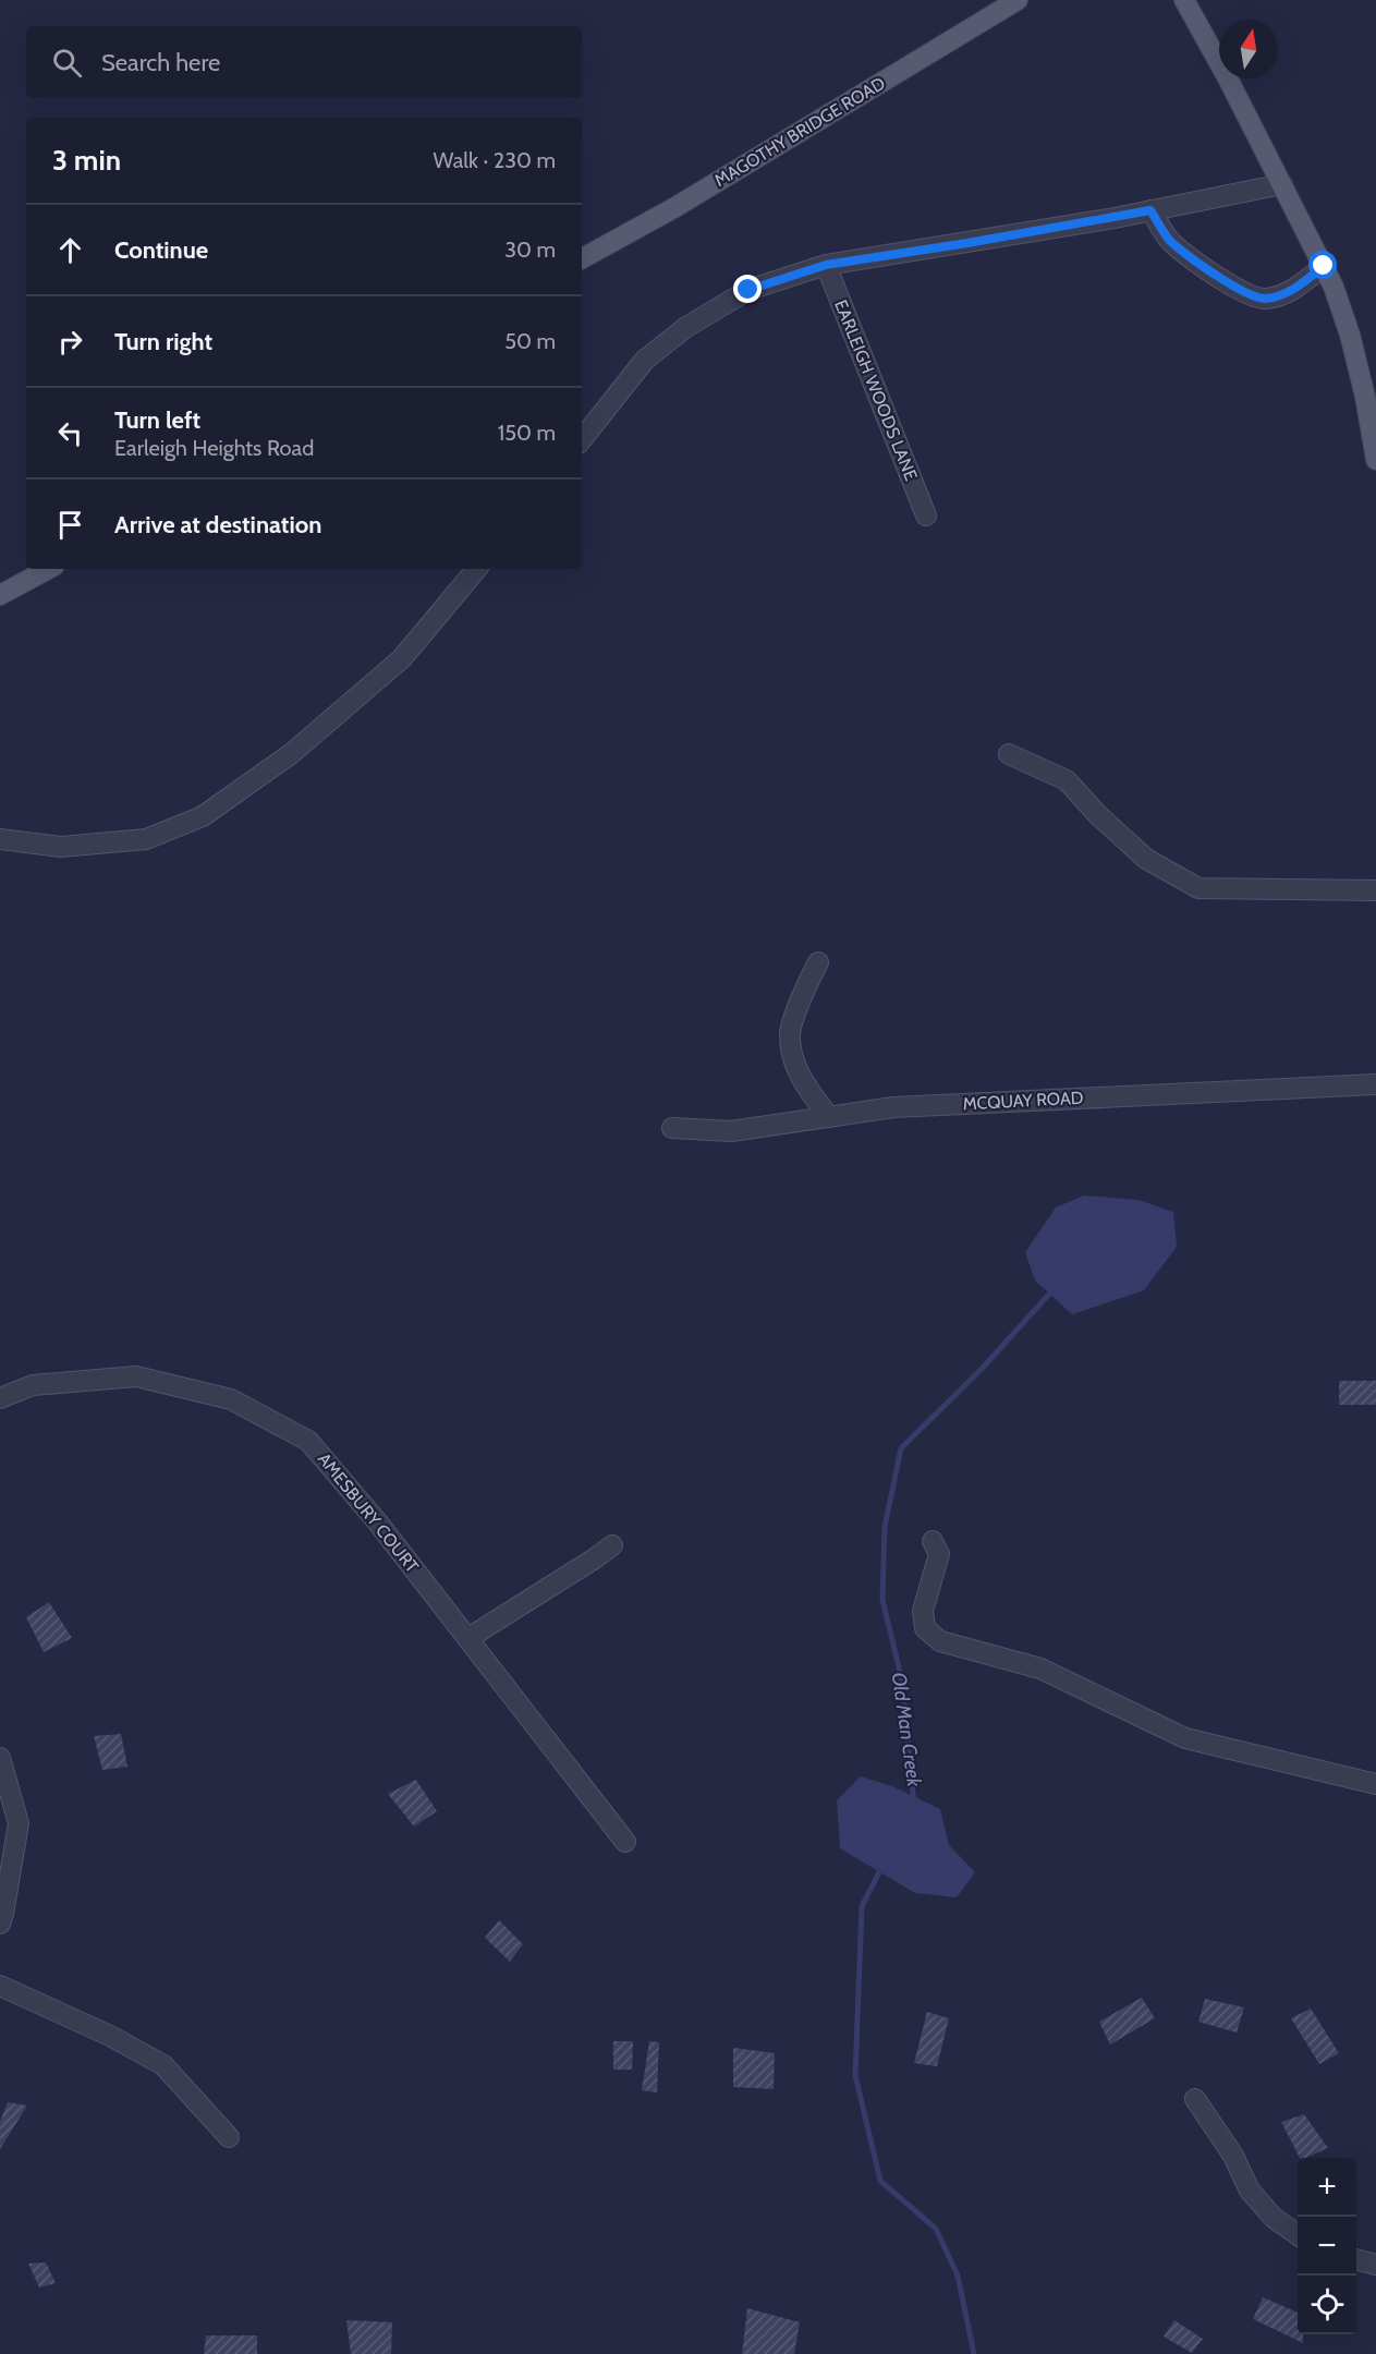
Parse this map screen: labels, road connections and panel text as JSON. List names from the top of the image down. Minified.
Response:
{"streets":{"main road":["MAGOTHY BRIDGE ROAD"],"street":["EARLEIGH WOODS LANE","MCQUAY ROAD","AMESBURY COURT"]},"water":["Old Man Creek"],"north":"top","page":{"search":"Search here","heading":["3 min","Walk · 230 m"],"list":[["Continue","30 m"],["Turn right","50 m"],["Turn left","Earleigh Heights Road","150 m"],"Arrive at destination"],"map_buttons":["+","−"]}}
